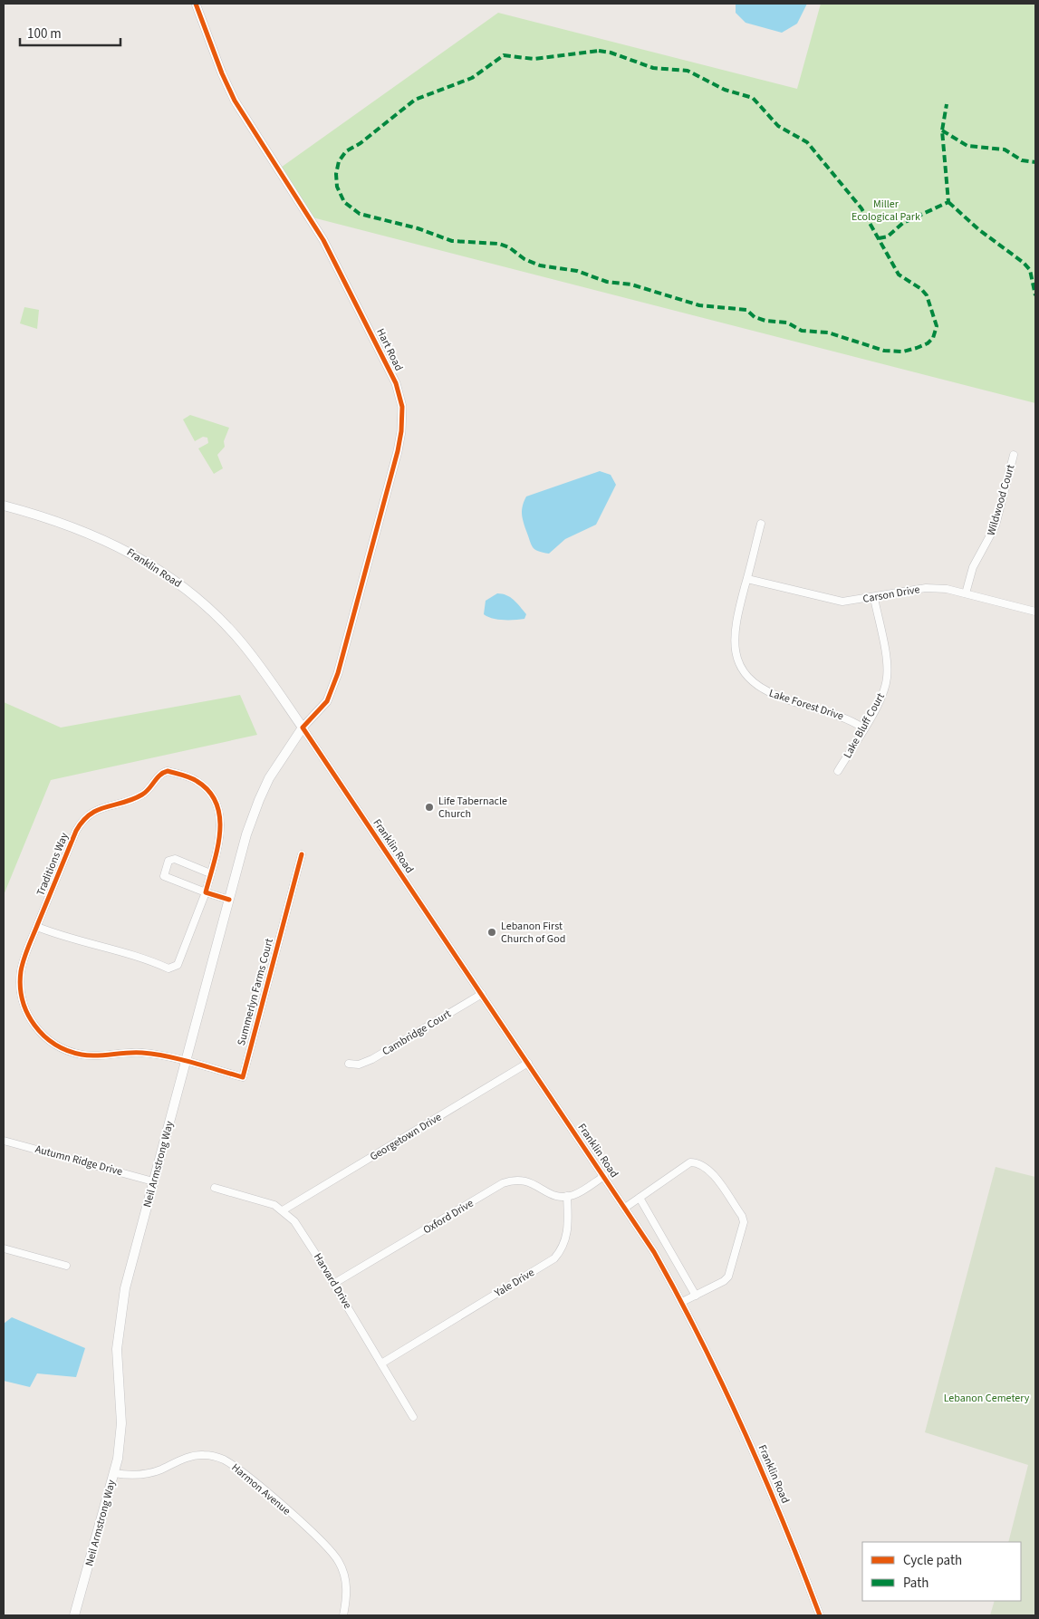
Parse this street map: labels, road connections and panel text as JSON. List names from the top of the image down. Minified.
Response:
{"streets":{"main road":["Franklin Road","Neil Armstrong Way"],"street":["Hart Road","Wildwood Court","Carson Drive","Lake Forest Drive","Lake Bluff Court","Traditions Way","Summerlyn Farms Court","Cambridge Court","Georgetown Drive","Autumn Ridge Drive","Oxford Drive","Harvard Drive","Yale Drive","Harmon Avenue"]},"crossings":[["Hart Road","Franklin Road"],["Hart Road","Neil Armstrong Way"],["Wildwood Court","Carson Drive"],["Franklin Road","Cambridge Court"],["Franklin Road","Georgetown Drive"],["Franklin Road","Neil Armstrong Way"],["Carson Drive","Lake Forest Drive"],["Carson Drive","Lake Bluff Court"],["Lake Forest Drive","Lake Bluff Court"],["Traditions Way","Summerlyn Farms Court"],["Traditions Way","Neil Armstrong Way"],["Summerlyn Farms Court","Neil Armstrong Way"],["Georgetown Drive","Harvard Drive"],["Autumn Ridge Drive","Neil Armstrong Way"],["Neil Armstrong Way","Harmon Avenue"],["Oxford Drive","Harvard Drive"],["Oxford Drive","Yale Drive"],["Harvard Drive","Yale Drive"]],"parks":["Miller Ecological Park","Lebanon Cemetery"],"places":["Life Tabernacle Church","Lebanon First Church of God"],"legend":["Cycle path","Path"],"scale_bar":"100 m"}
